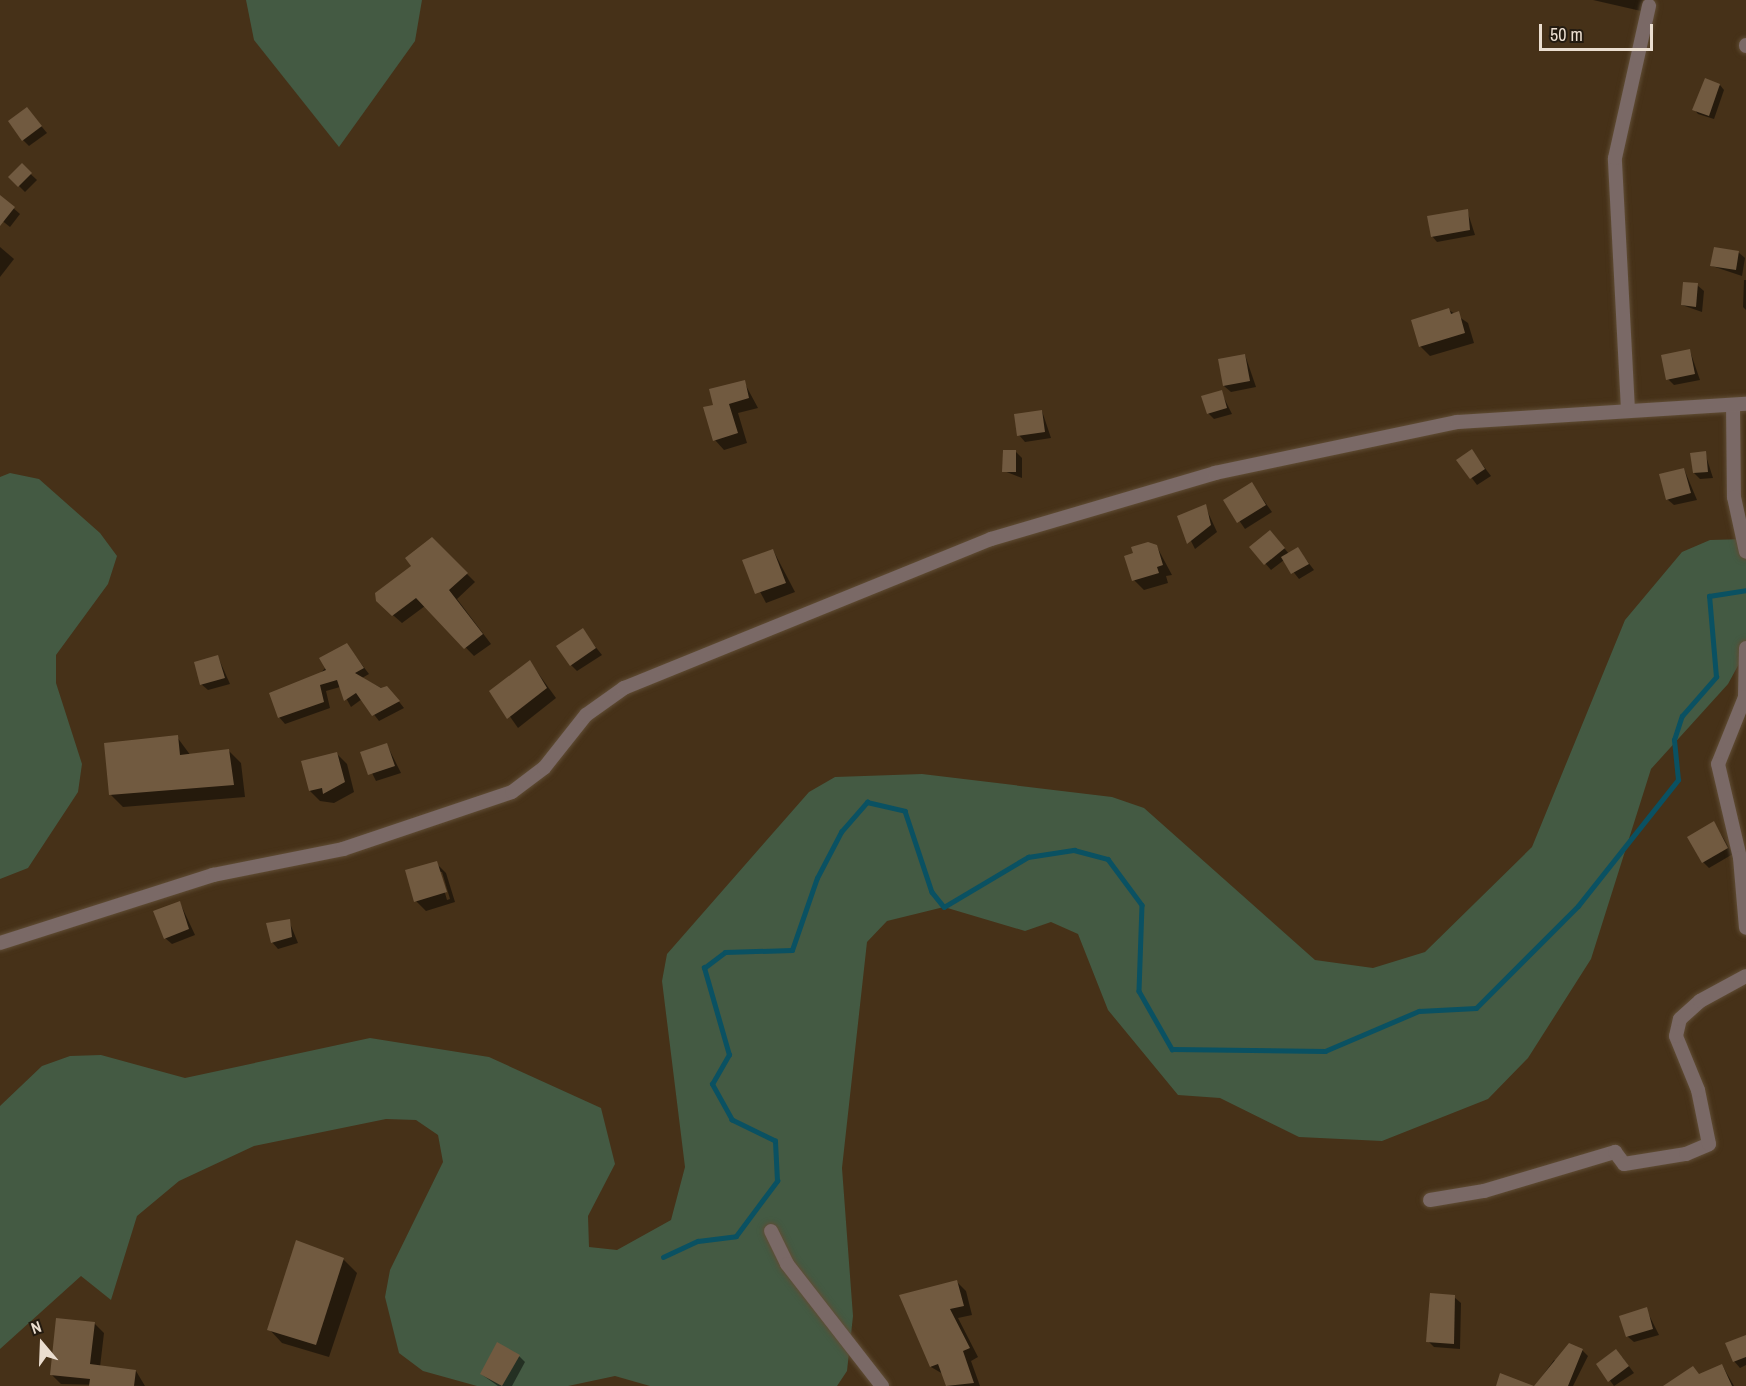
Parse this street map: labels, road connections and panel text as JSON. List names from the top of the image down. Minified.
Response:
{"scale_bar":"50 m","north":"top"}
